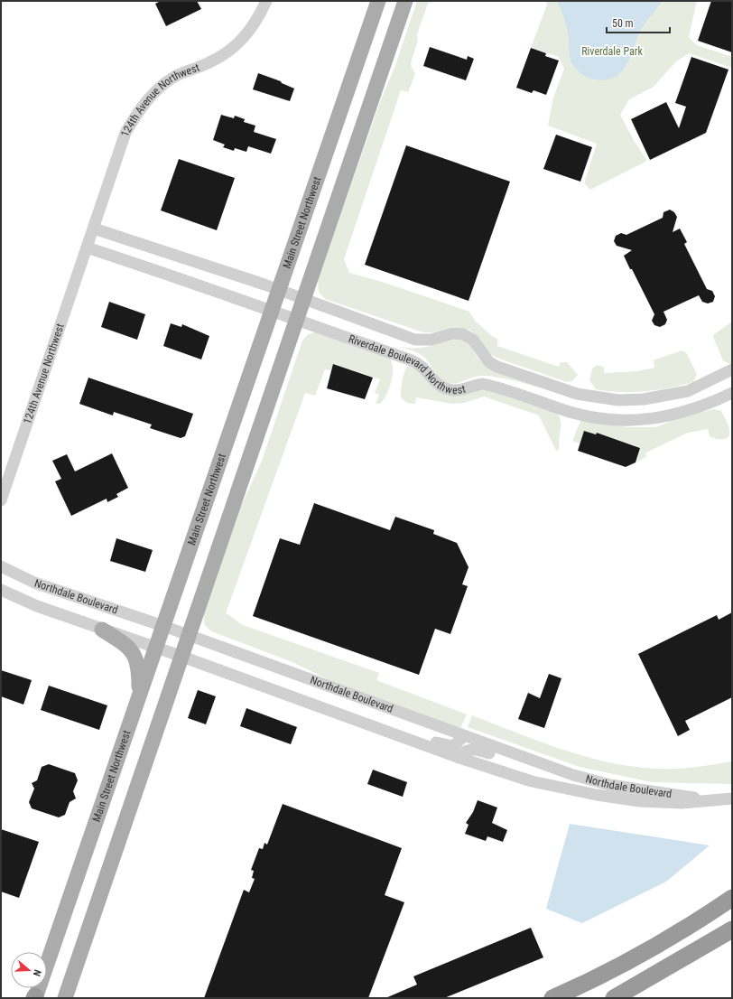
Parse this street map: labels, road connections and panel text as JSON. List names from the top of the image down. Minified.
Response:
{"streets":{"main road":["Main Street Northwest"],"street":["124th Avenue Northwest","Riverdale Boulevard Northwest","Northdale Boulevard"]},"crossings":[["124th Avenue Northwest","Riverdale Boulevard Northwest"],["Main Street Northwest","Riverdale Boulevard Northwest"],["Main Street Northwest","Northdale Boulevard"]],"parks":["Riverdale Park"],"scale_bar":"50 m","north":"right"}
